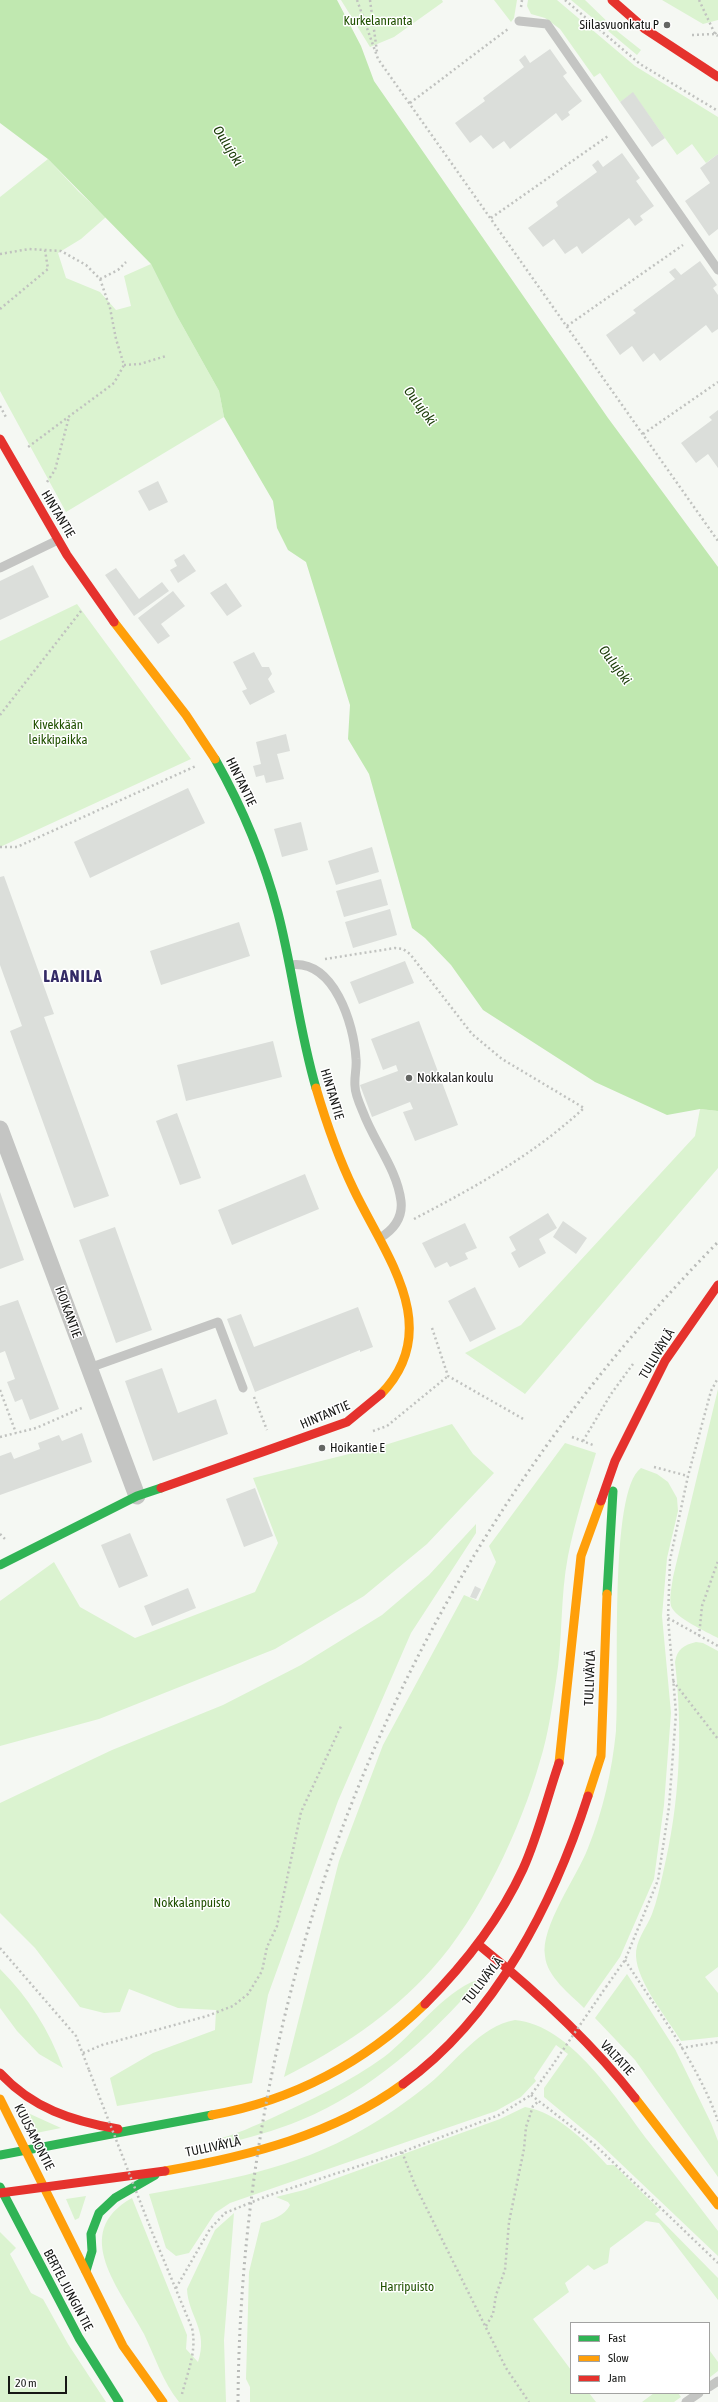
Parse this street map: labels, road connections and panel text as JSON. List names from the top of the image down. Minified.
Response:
{"streets":{"main road":["HINTANTIE","TULLIVÄYLÄ","VALTATIE","KUUSAMONTIE","BERTEL JUNGIN TIE"],"street":["HOIKANTIE"]},"crossings":[["HINTANTIE","HOIKANTIE"],["TULLIVÄYLÄ","VALTATIE"],["TULLIVÄYLÄ","KUUSAMONTIE"],["TULLIVÄYLÄ","BERTEL JUNGIN TIE"],["KUUSAMONTIE","BERTEL JUNGIN TIE"]],"districts":["LAANILA"],"water":["Oulujoki"],"parks":["Kurkelanranta","Kivekkään leikkipaikka","Nokkalanpuisto","Harripuisto"],"places":["Siilasvuonkatu P","Nokkalan koulu","Hoikantie E"],"legend":["Fast","Slow","Jam"],"scale_bar":"20 m"}
